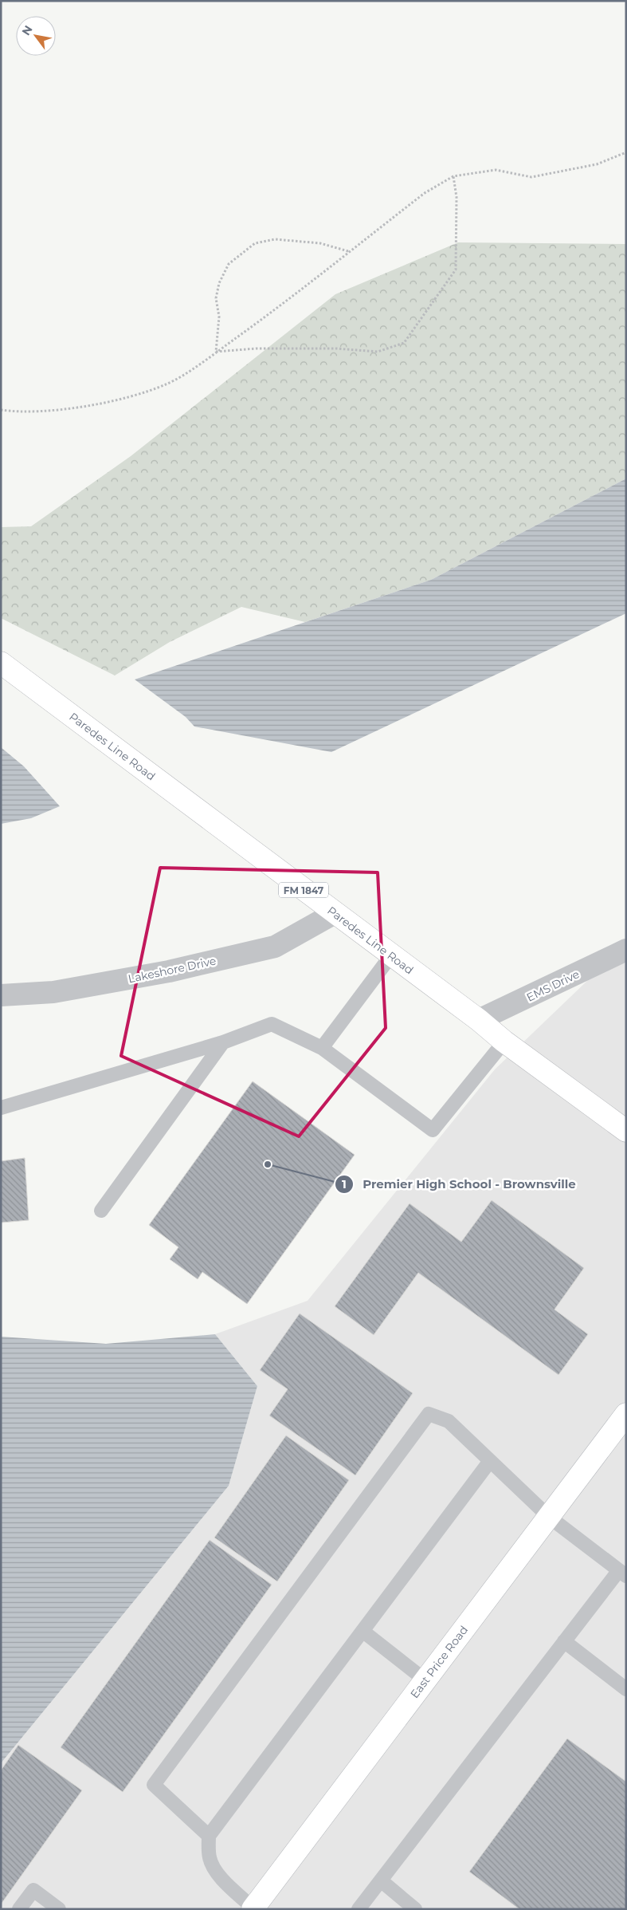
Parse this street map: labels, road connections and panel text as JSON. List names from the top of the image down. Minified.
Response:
{"streets":{"main road":["Paredes Line Road","FM 1847","East Price Road"],"street":["Lakeshore Drive","EMS Drive"]},"crossings":[["Paredes Line Road","Lakeshore Drive"],["Paredes Line Road","EMS Drive"]],"places":["Premier High School - Brownsville"],"north":"top left"}
